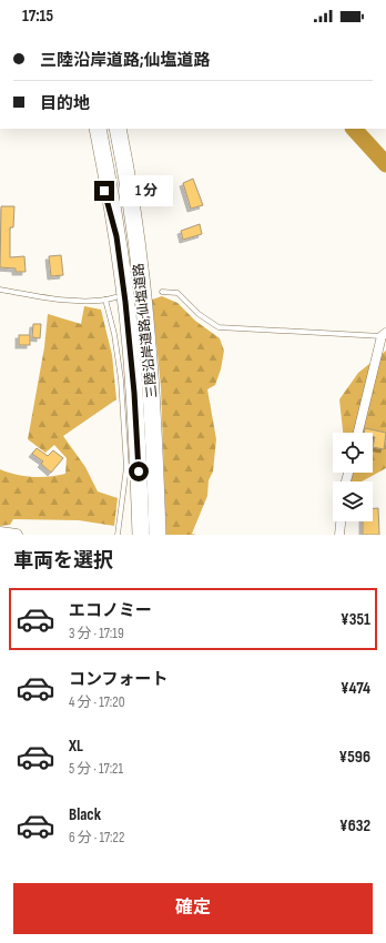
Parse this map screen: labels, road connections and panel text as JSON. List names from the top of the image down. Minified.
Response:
{"streets":{"highway":["三陸沿岸道路;仙塩道路"]},"page":{"status":"17:15","banner":["三陸沿岸道路;仙塩道路","目的地"],"bubble":"1 分","heading":"車両を選択","list":[{"name":"エコノミー","note":"3 分 · 17:19","value":"¥351"},{"name":"コンフォート","note":"4 分 · 17:20","value":"¥474"},{"name":"XL","note":"5 分 · 17:21","value":"¥596"},{"name":"Black","note":"6 分 · 17:22","value":"¥632"}],"buttons":"確定"}}
